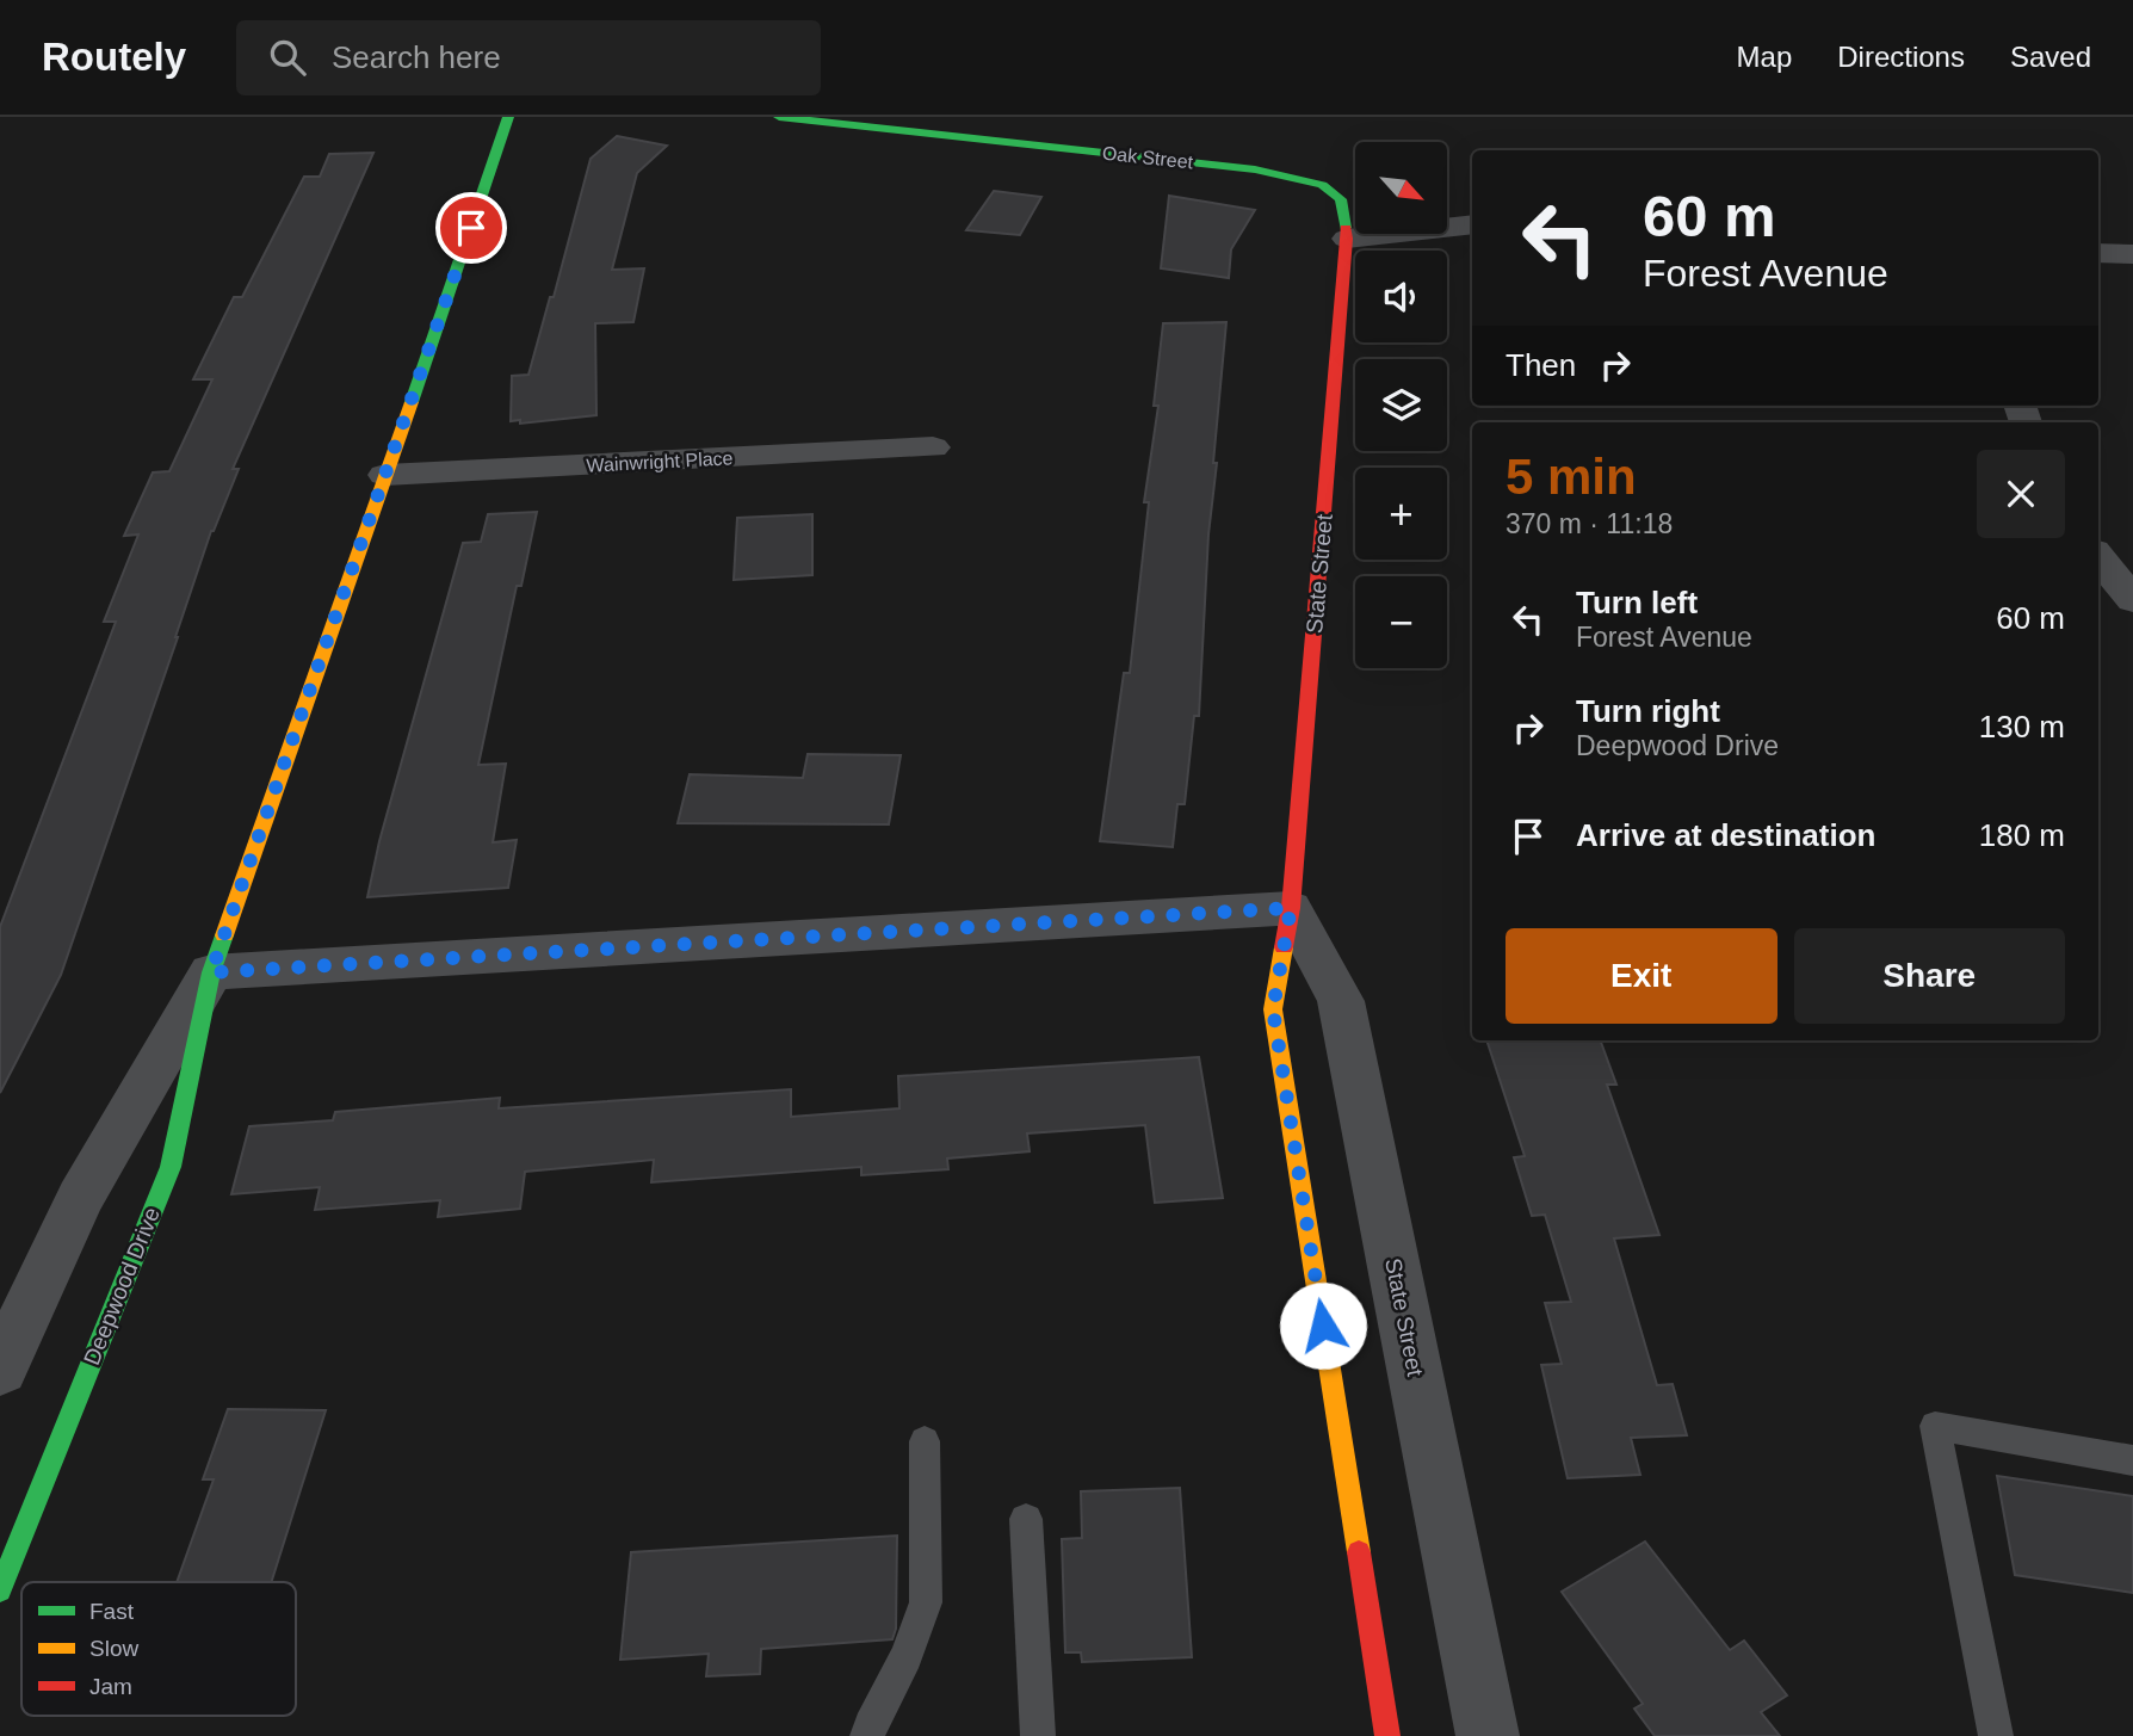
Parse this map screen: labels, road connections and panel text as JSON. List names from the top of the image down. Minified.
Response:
{"streets":{"street":["Oak Street","Wainwright Place","State Street","Deepwood Drive"]},"crossings":[["Oak Street","State Street"],["Wainwright Place","Deepwood Drive"]],"legend":["Fast","Slow","Jam"],"north":"bottom right","page":{"header":"Routely","search":"Search here","nav":["Map","Directions","Saved"],"map_buttons":["+","−"],"turn":["60 m","Forest Avenue"],"then":"Then","heading":["5 min","370 m · 11:18"],"list":[{"name":"Turn left","note":"Forest Avenue","value":"60 m"},{"name":"Turn right","note":"Deepwood Drive","value":"130 m"},{"name":"Arrive at destination","value":"180 m"}],"buttons":["Exit","Share"]}}
